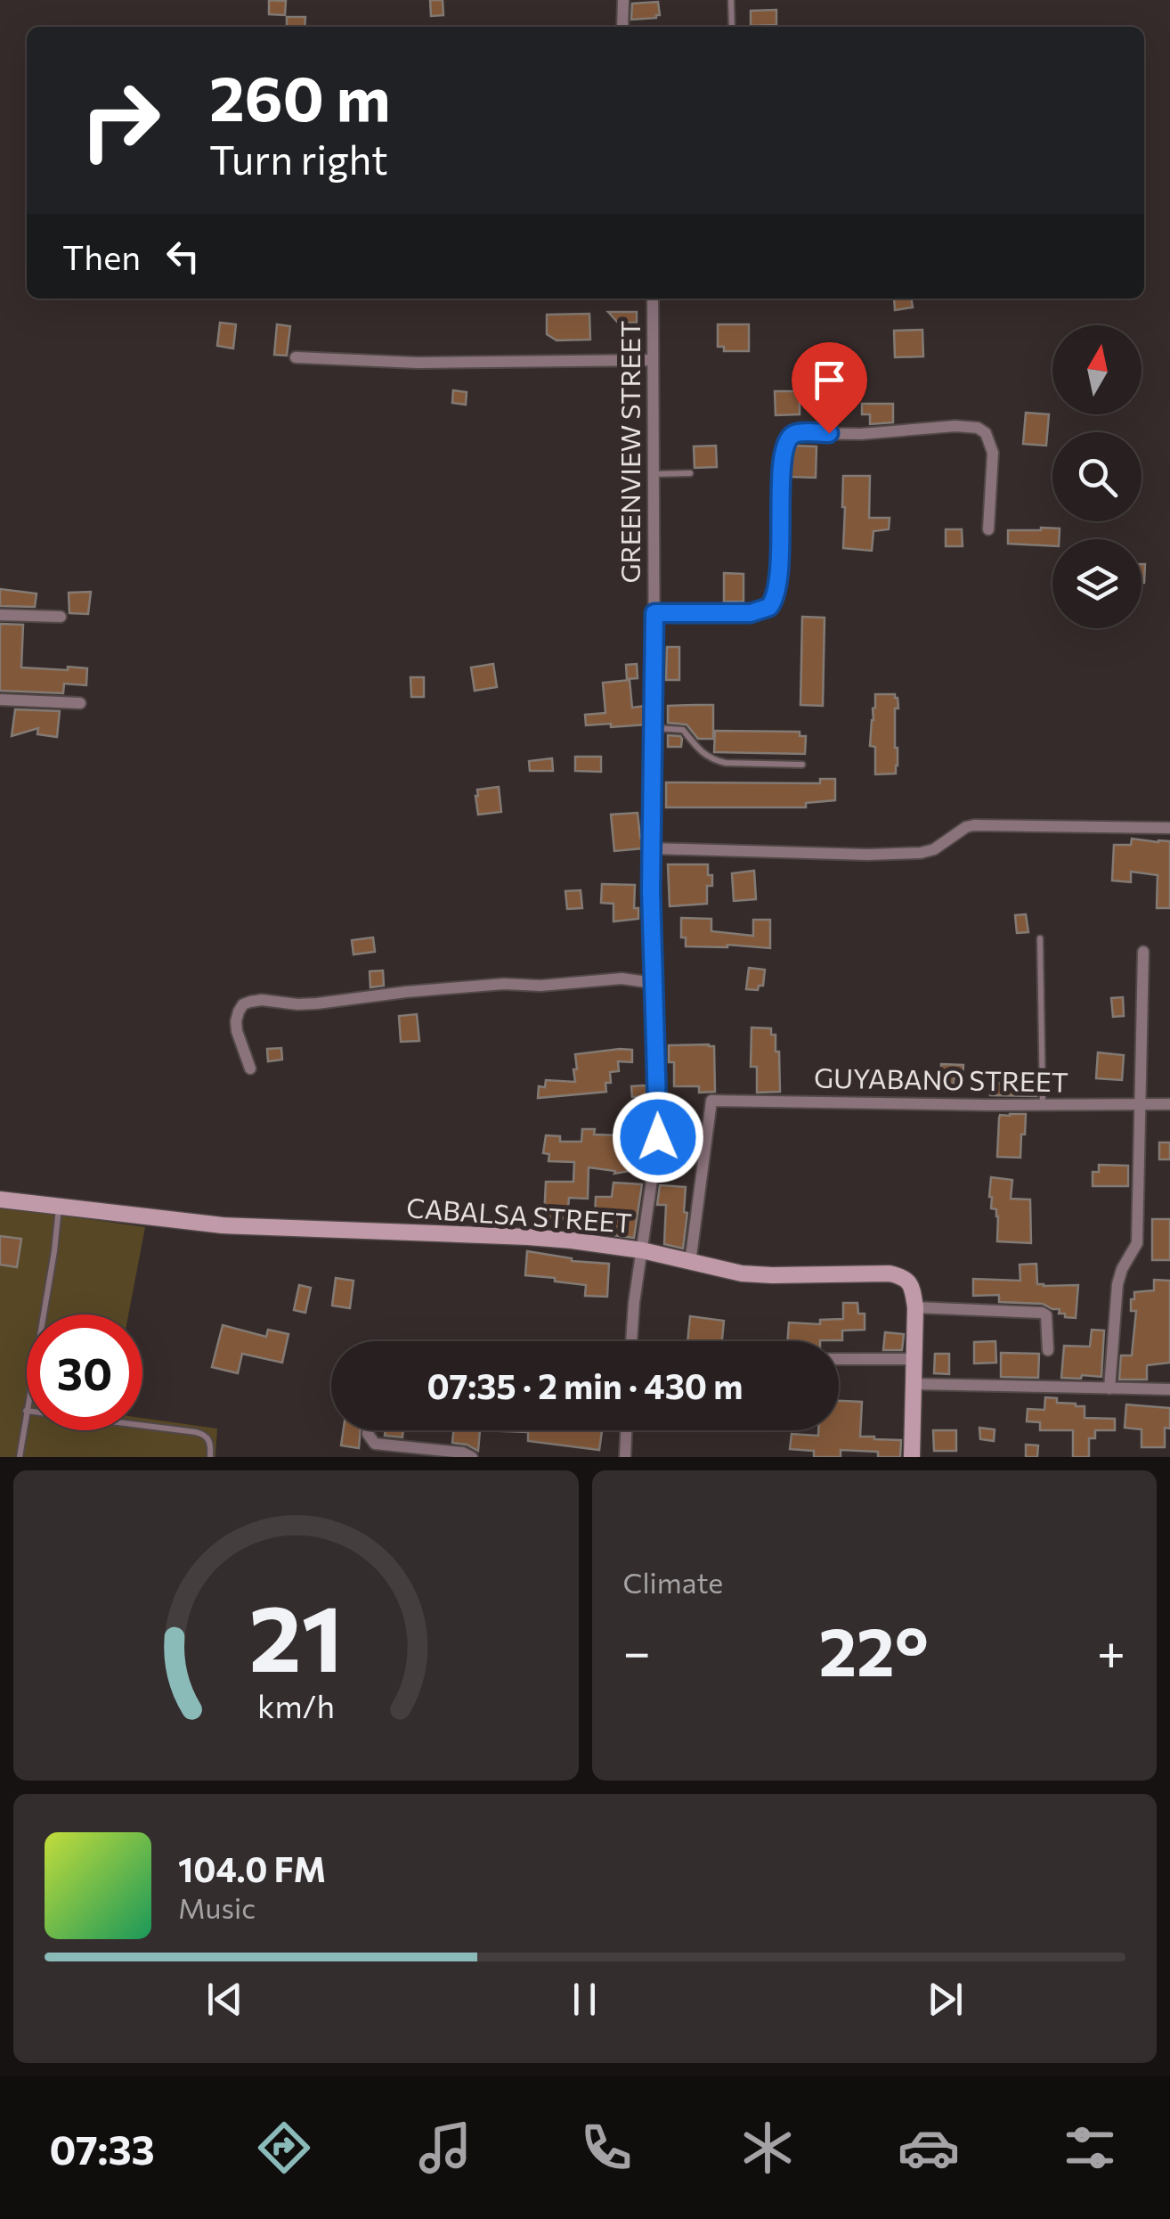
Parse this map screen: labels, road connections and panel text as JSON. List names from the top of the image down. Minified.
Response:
{"streets":{"street":["GREENVIEW STREET","GUYABANO STREET","CABALSA STREET"]},"crossings":[["GREENVIEW STREET","CABALSA STREET"],["GUYABANO STREET","CABALSA STREET"]],"north":"top","page":{"turn":["260 m","Turn right"],"then":"Then","limit":"30","trip":"07:35 · 2 min · 430 m","tile":"Climate","heat":["−","22°","+"],"song":["104.0 FM","Music"],"tabs":"07:33","gauge":["21","km/h"]}}
